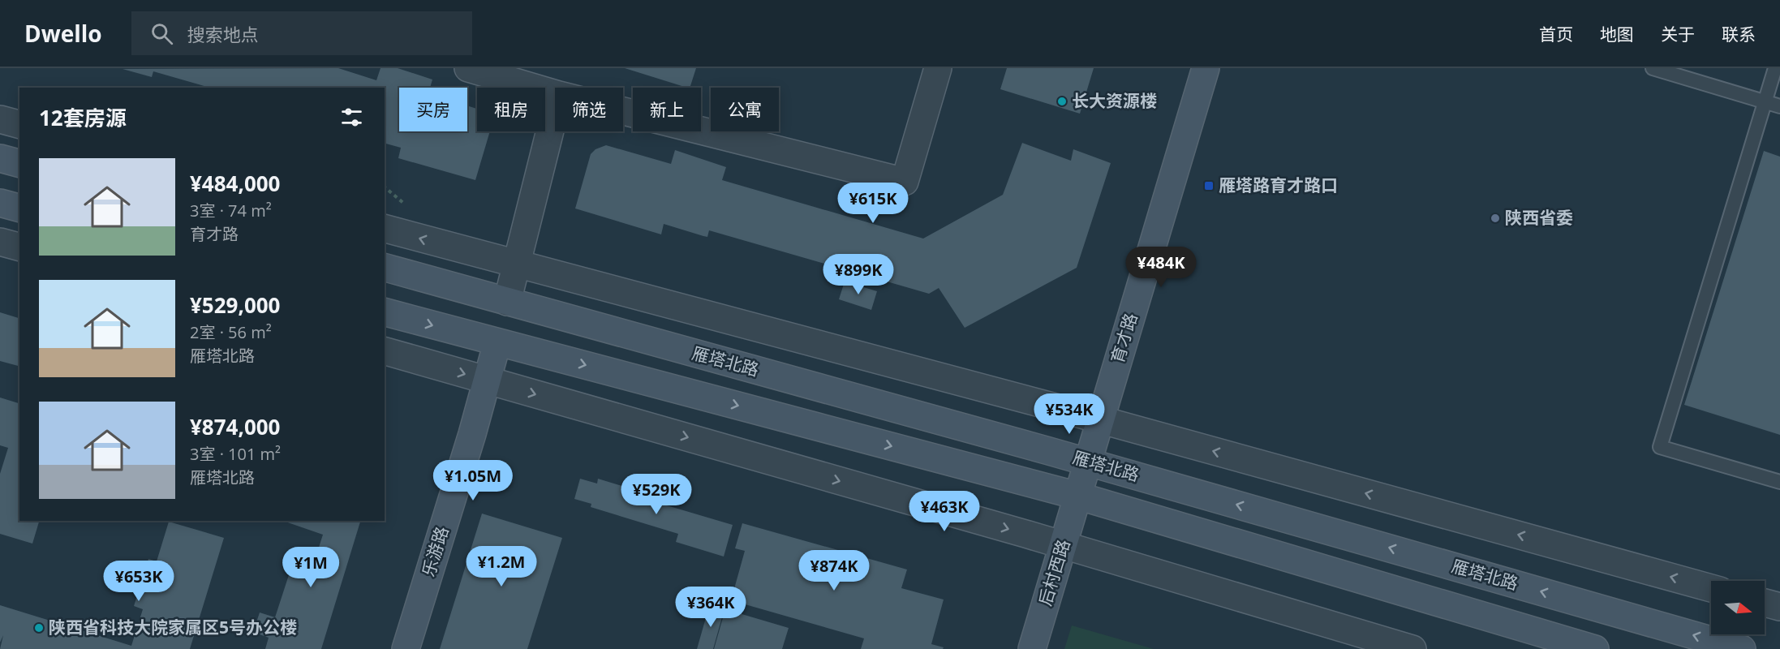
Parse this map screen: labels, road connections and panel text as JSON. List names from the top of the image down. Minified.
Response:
{"streets":{"main road":["育才路","雁塔北路","乐游路","后村西路"]},"crossings":[["育才路","雁塔北路"],["育才路","后村西路"]],"places":{"other":["长大资源楼","陕西省委","陕西省科技大院家属区5号办公楼"],"transit":["雁塔路育才路口"]},"north":"right","page":{"header":"Dwello","search":"搜索地点","nav":["首页","地图","关于","联系"],"chip":["买房","租房","筛选","新上","公寓"],"heading":"12套房源","list":[{"name":"¥484,000","note":"3室 · 74 m² · 育才路"},{"name":"¥529,000","note":"2室 · 56 m² · 雁塔北路"},{"name":"¥874,000","note":"3室 · 101 m² · 雁塔北路"}],"price":["¥615K","¥484K","¥899K","¥534K","¥1.05M","¥529K","¥463K","¥1.2M","¥1M","¥874K","¥653K","¥364K"]}}
